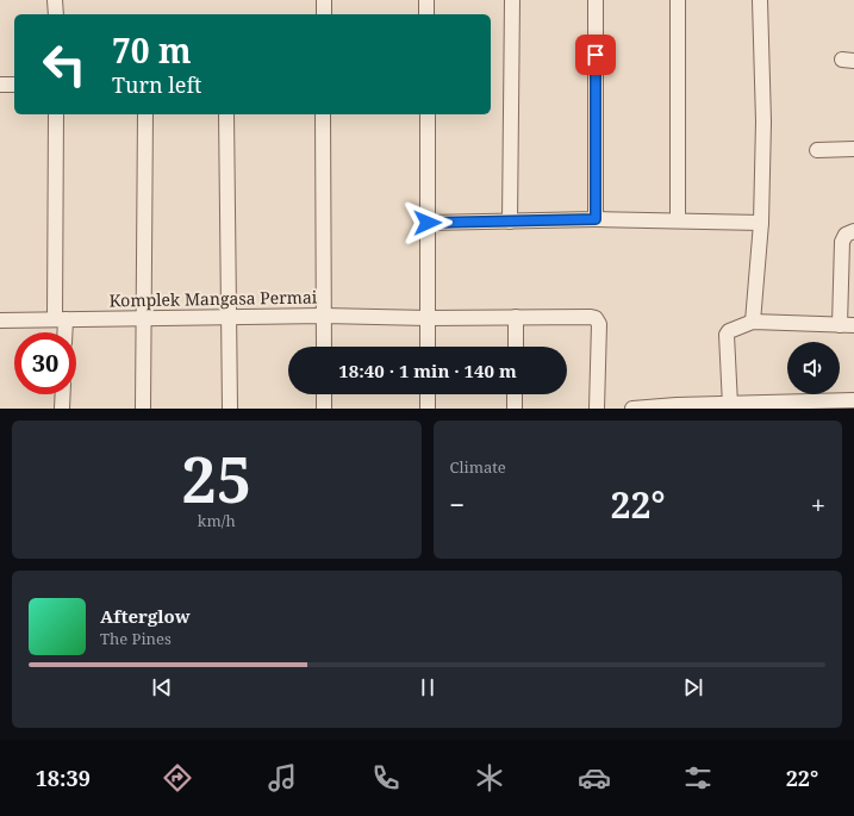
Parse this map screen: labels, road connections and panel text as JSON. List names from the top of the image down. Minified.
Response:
{"streets":{"street":["Komplek Mangasa Permai"]},"page":{"turn":["70 m","Turn left"],"limit":"30","trip":"18:40 · 1 min · 140 m","tile":[["25","km/h"],"Climate"],"heat":["−","22°","+"],"song":["Afterglow","The Pines"],"tabs":["18:39","22°"]}}
